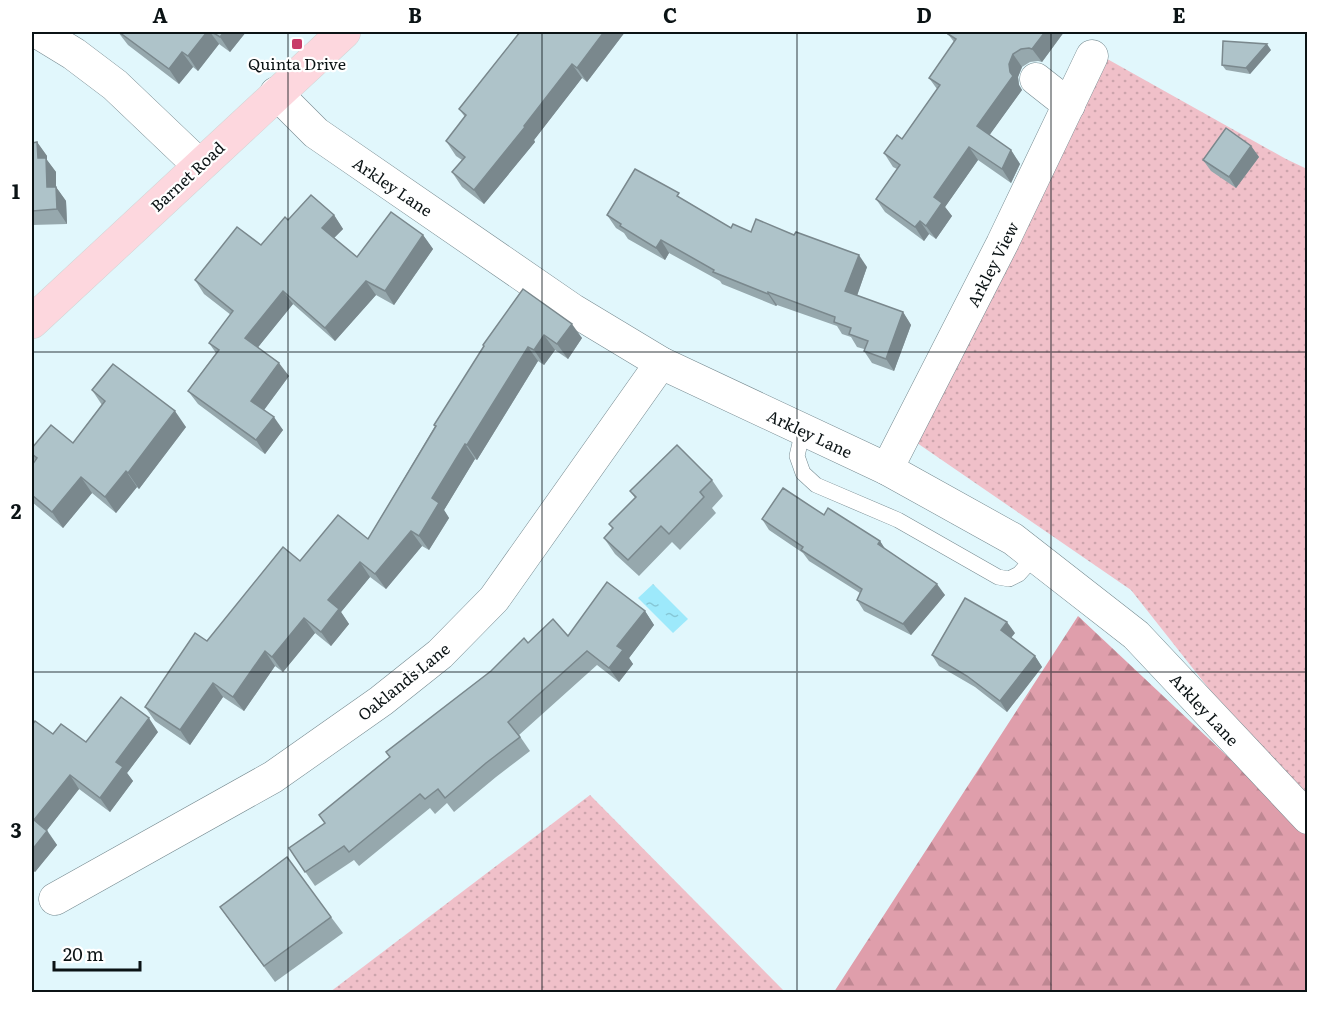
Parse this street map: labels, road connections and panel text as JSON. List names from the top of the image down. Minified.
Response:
{"streets":{"main road":["Barnet Road"],"street":["Arkley Lane","Arkley View","Oaklands Lane"]},"crossings":[["Barnet Road","Arkley Lane"],["Arkley Lane","Arkley View"],["Arkley Lane","Oaklands Lane"]],"places":{"transit":["Quinta Drive"]},"scale_bar":"20 m","grid":{"columns":["A","B","C","D","E"],"rows":["1","2","3"]}}
